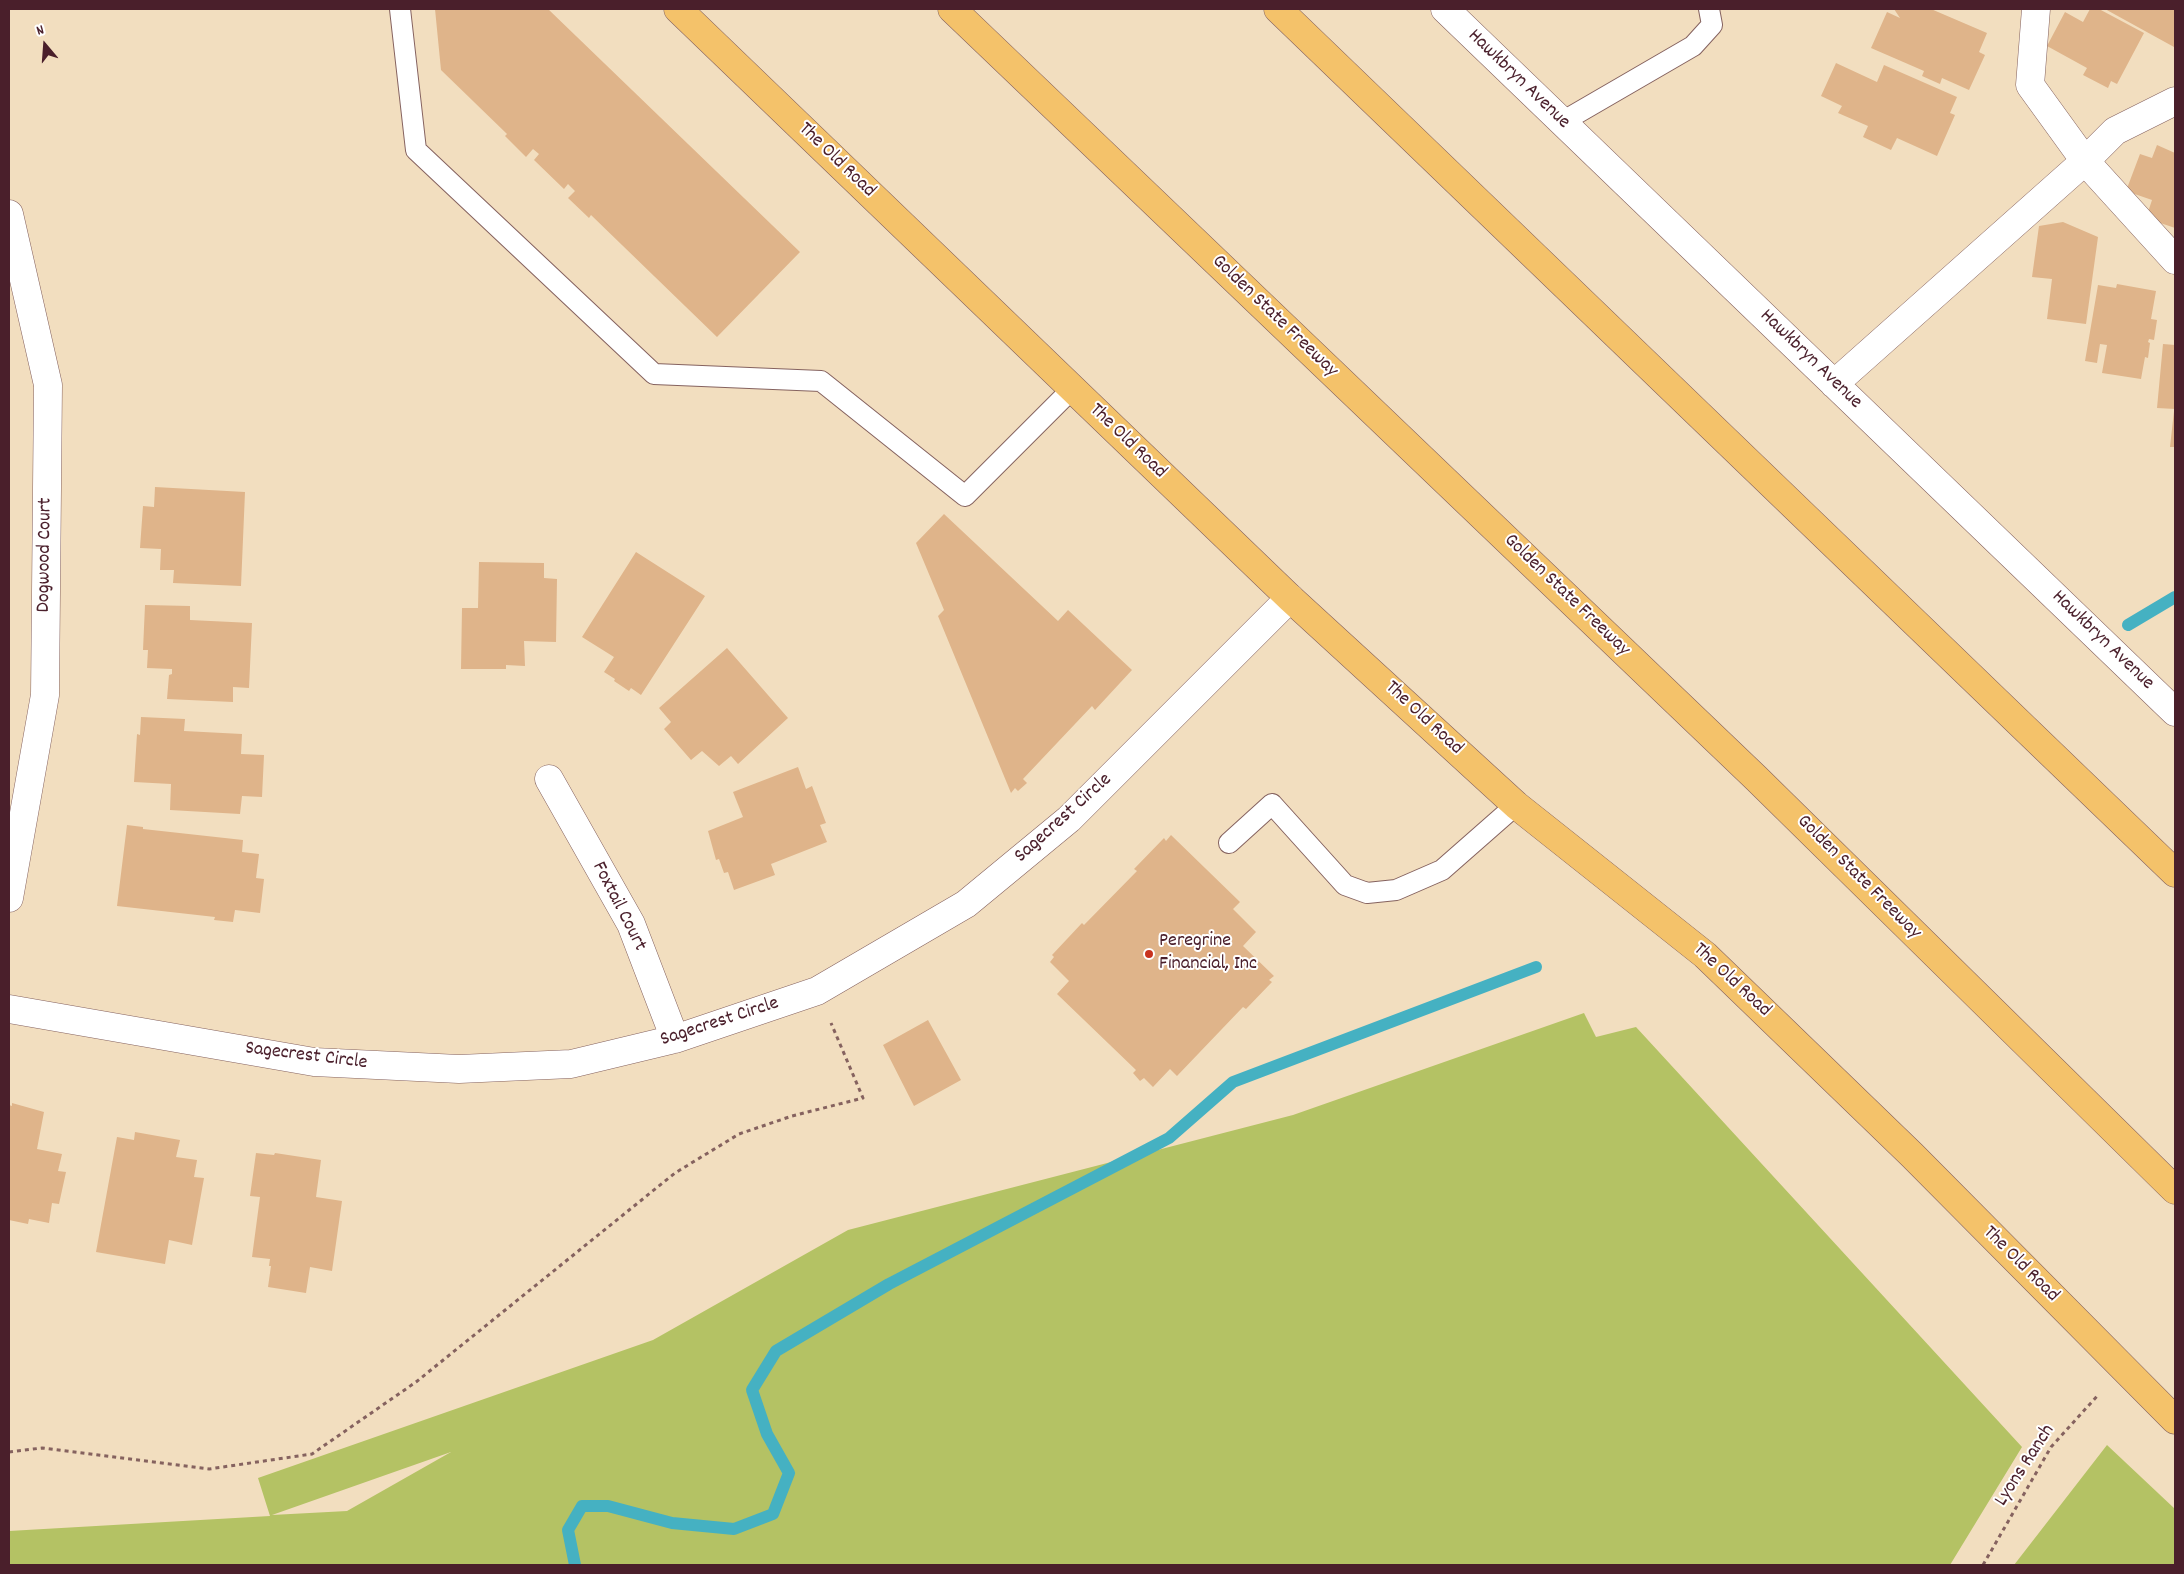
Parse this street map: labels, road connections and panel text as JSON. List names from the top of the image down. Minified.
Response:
{"streets":{"main road":["The Old Road","Golden State Freeway"],"street":["Hawkbryn Avenue","Dogwood Court","Sagecrest Circle","Foxtail Court"],"path":["Lyons Ranch"]},"crossings":[["The Old Road","Sagecrest Circle"],["The Old Road","Lyons Ranch"],["Sagecrest Circle","Foxtail Court"]],"places":["Peregrine Financial, Inc"],"north":"top"}
